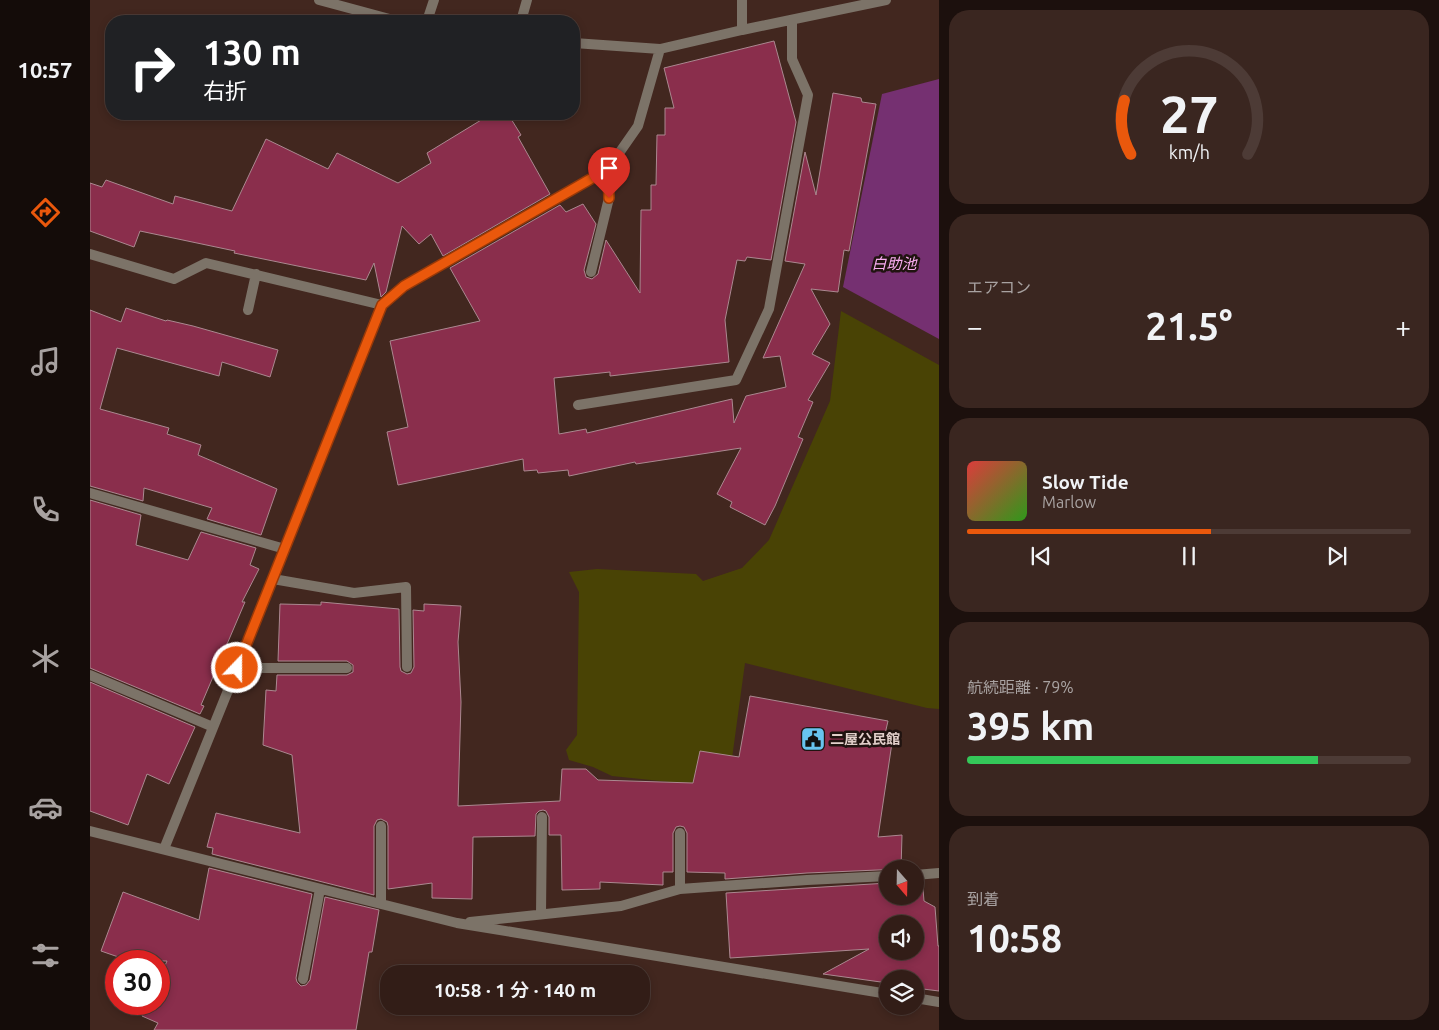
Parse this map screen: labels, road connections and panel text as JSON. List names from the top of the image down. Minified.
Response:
{"water":["白助池"],"places":{"public building":["二屋公民館"]},"north":"bottom","page":{"tabs":"10:57","turn":["130 m","右折"],"tile":["エアコン",["航続距離 · 79%","395 km"],["到着","10:58"]],"heat":["−","21.5°","+"],"song":["Slow Tide","Marlow"],"limit":"30","trip":"10:58 · 1 分 · 140 m","gauge":["27","km/h"]}}
